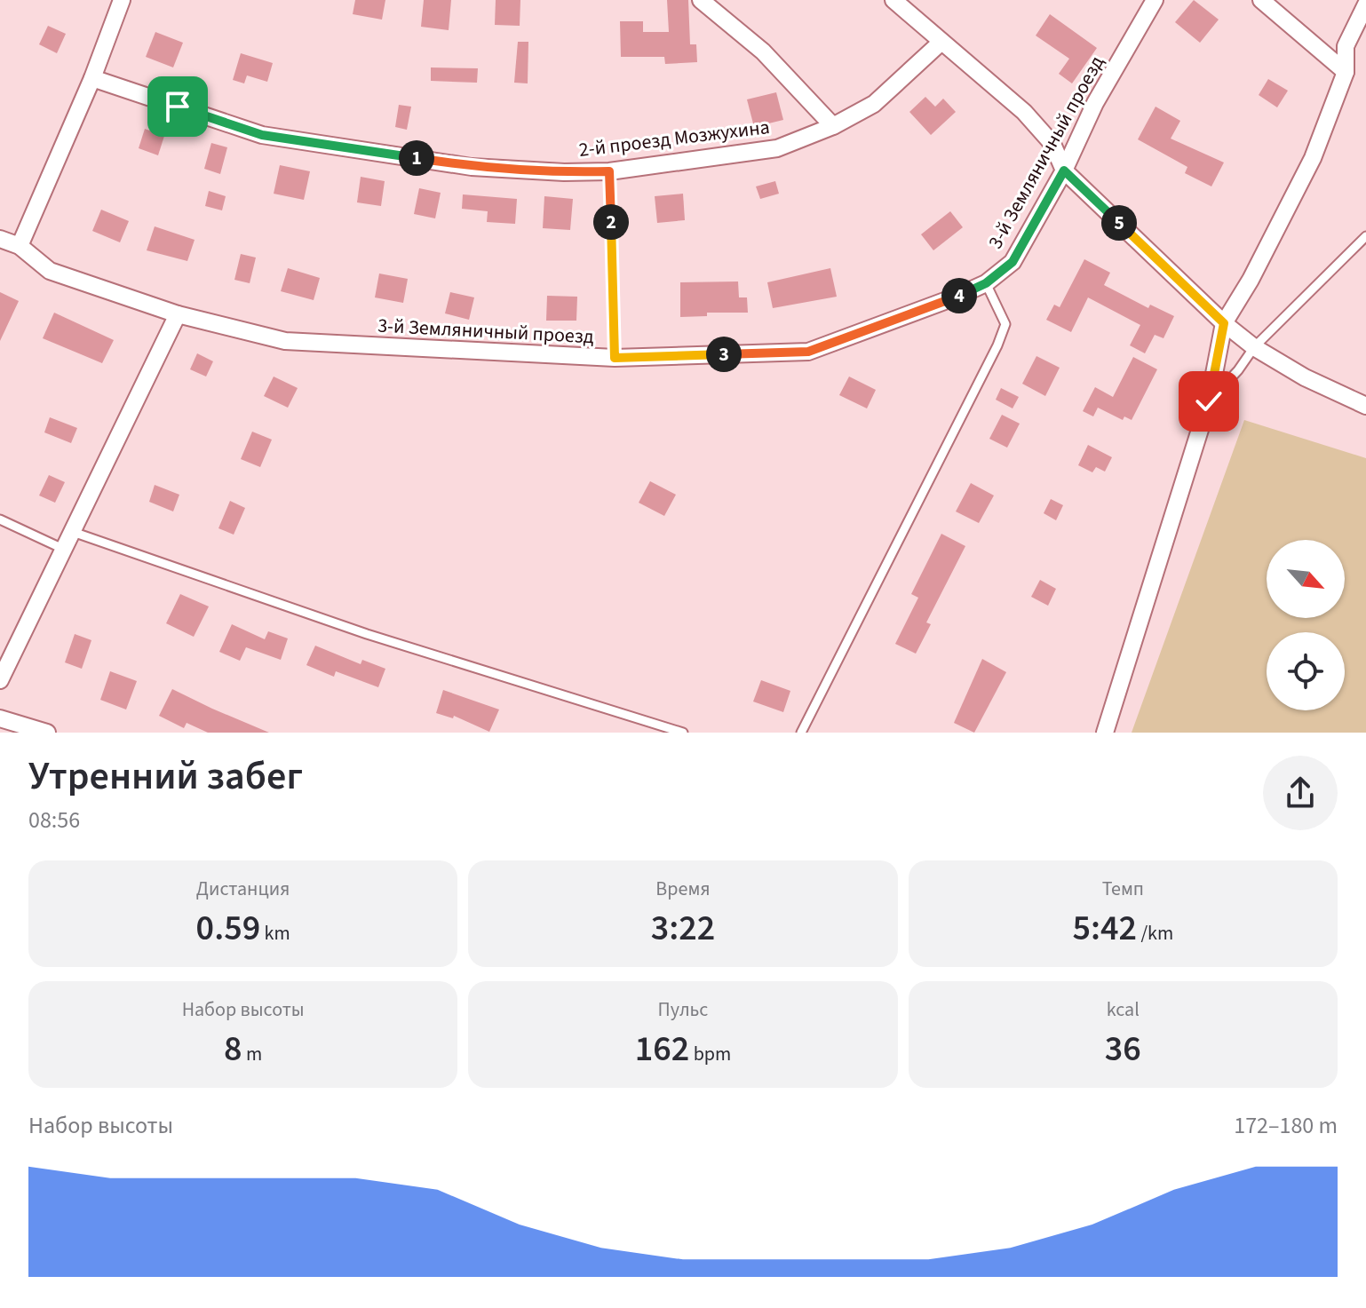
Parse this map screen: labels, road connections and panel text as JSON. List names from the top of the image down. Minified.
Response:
{"streets":{"street":["2-й проезд Мозжухина","3-й Земляничный проезд"]},"north":"bottom right","page":{"pins":["1","2","5","4","3"],"heading":["Утренний забег","08:56"],"stats":[["Дистанция","0.59 km"],["Время","3:22"],["Темп","5:42 /km"],["Набор высоты","8 m"],["Пульс","162 bpm"],["kcal","36"]],"chart":["Набор высоты","172–180 m"]}}
